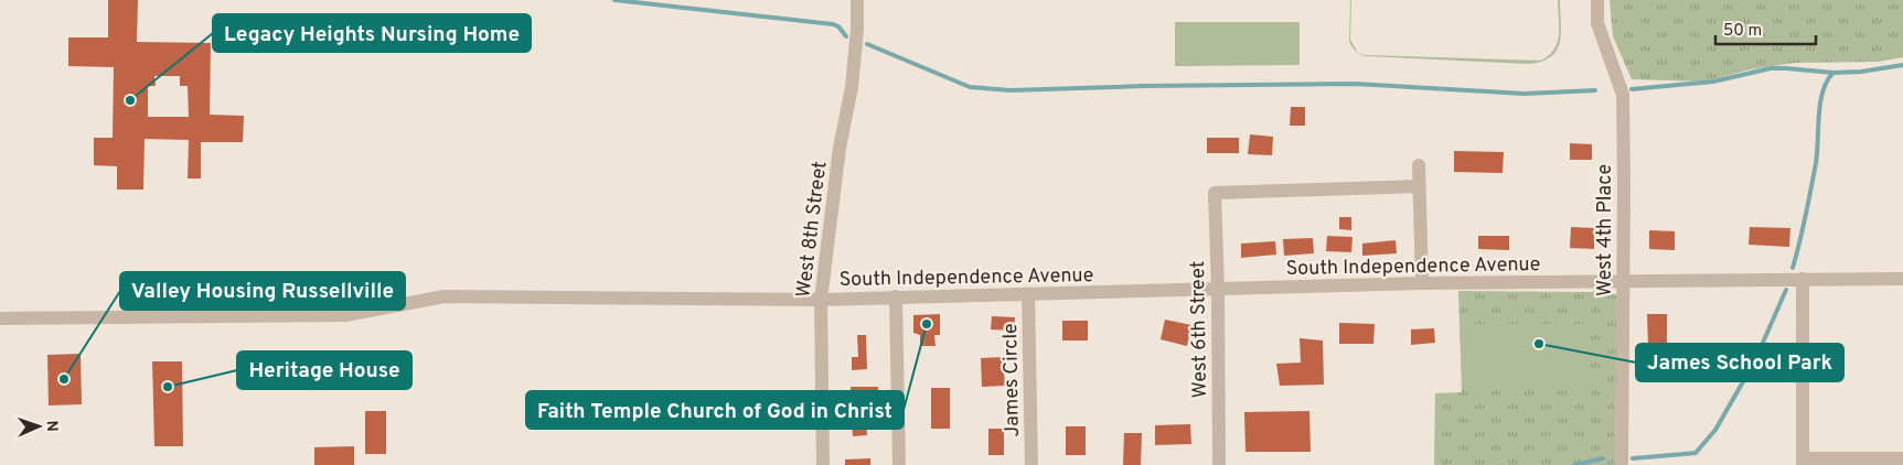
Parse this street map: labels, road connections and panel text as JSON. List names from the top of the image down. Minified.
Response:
{"streets":{"street":["West 8th Street","West 4th Place","South Independence Avenue","West 6th Street","James Circle"]},"crossings":[["West 8th Street","South Independence Avenue"],["West 4th Place","South Independence Avenue"],["South Independence Avenue","West 6th Street"],["South Independence Avenue","James Circle"]],"places":["Legacy Heights Nursing Home","Faith Temple Church of God in Christ","James School Park","Valley Housing Russellville","Heritage House"],"scale_bar":"50 m","north":"right"}
